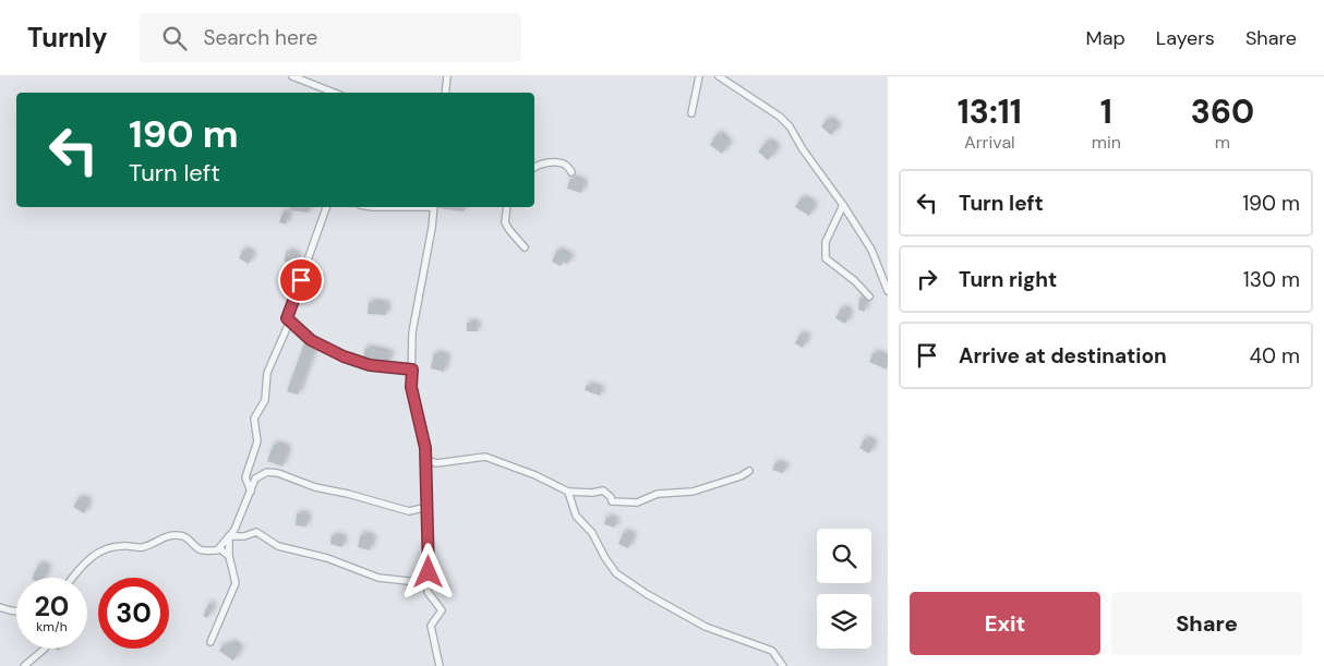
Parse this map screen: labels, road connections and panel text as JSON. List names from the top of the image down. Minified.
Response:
{"page":{"header":"Turnly","search":"Search here","nav":["Map","Layers","Share"],"eta":["13:11","Arrival","1","min","360","m"],"turn":["190 m","Turn left"],"list":[{"name":"Turn left","value":"190 m"},{"name":"Turn right","value":"130 m"},{"name":"Arrive at destination","value":"40 m"}],"speed":"20 km/h","limit":"30","buttons":["Exit","Share"]}}
